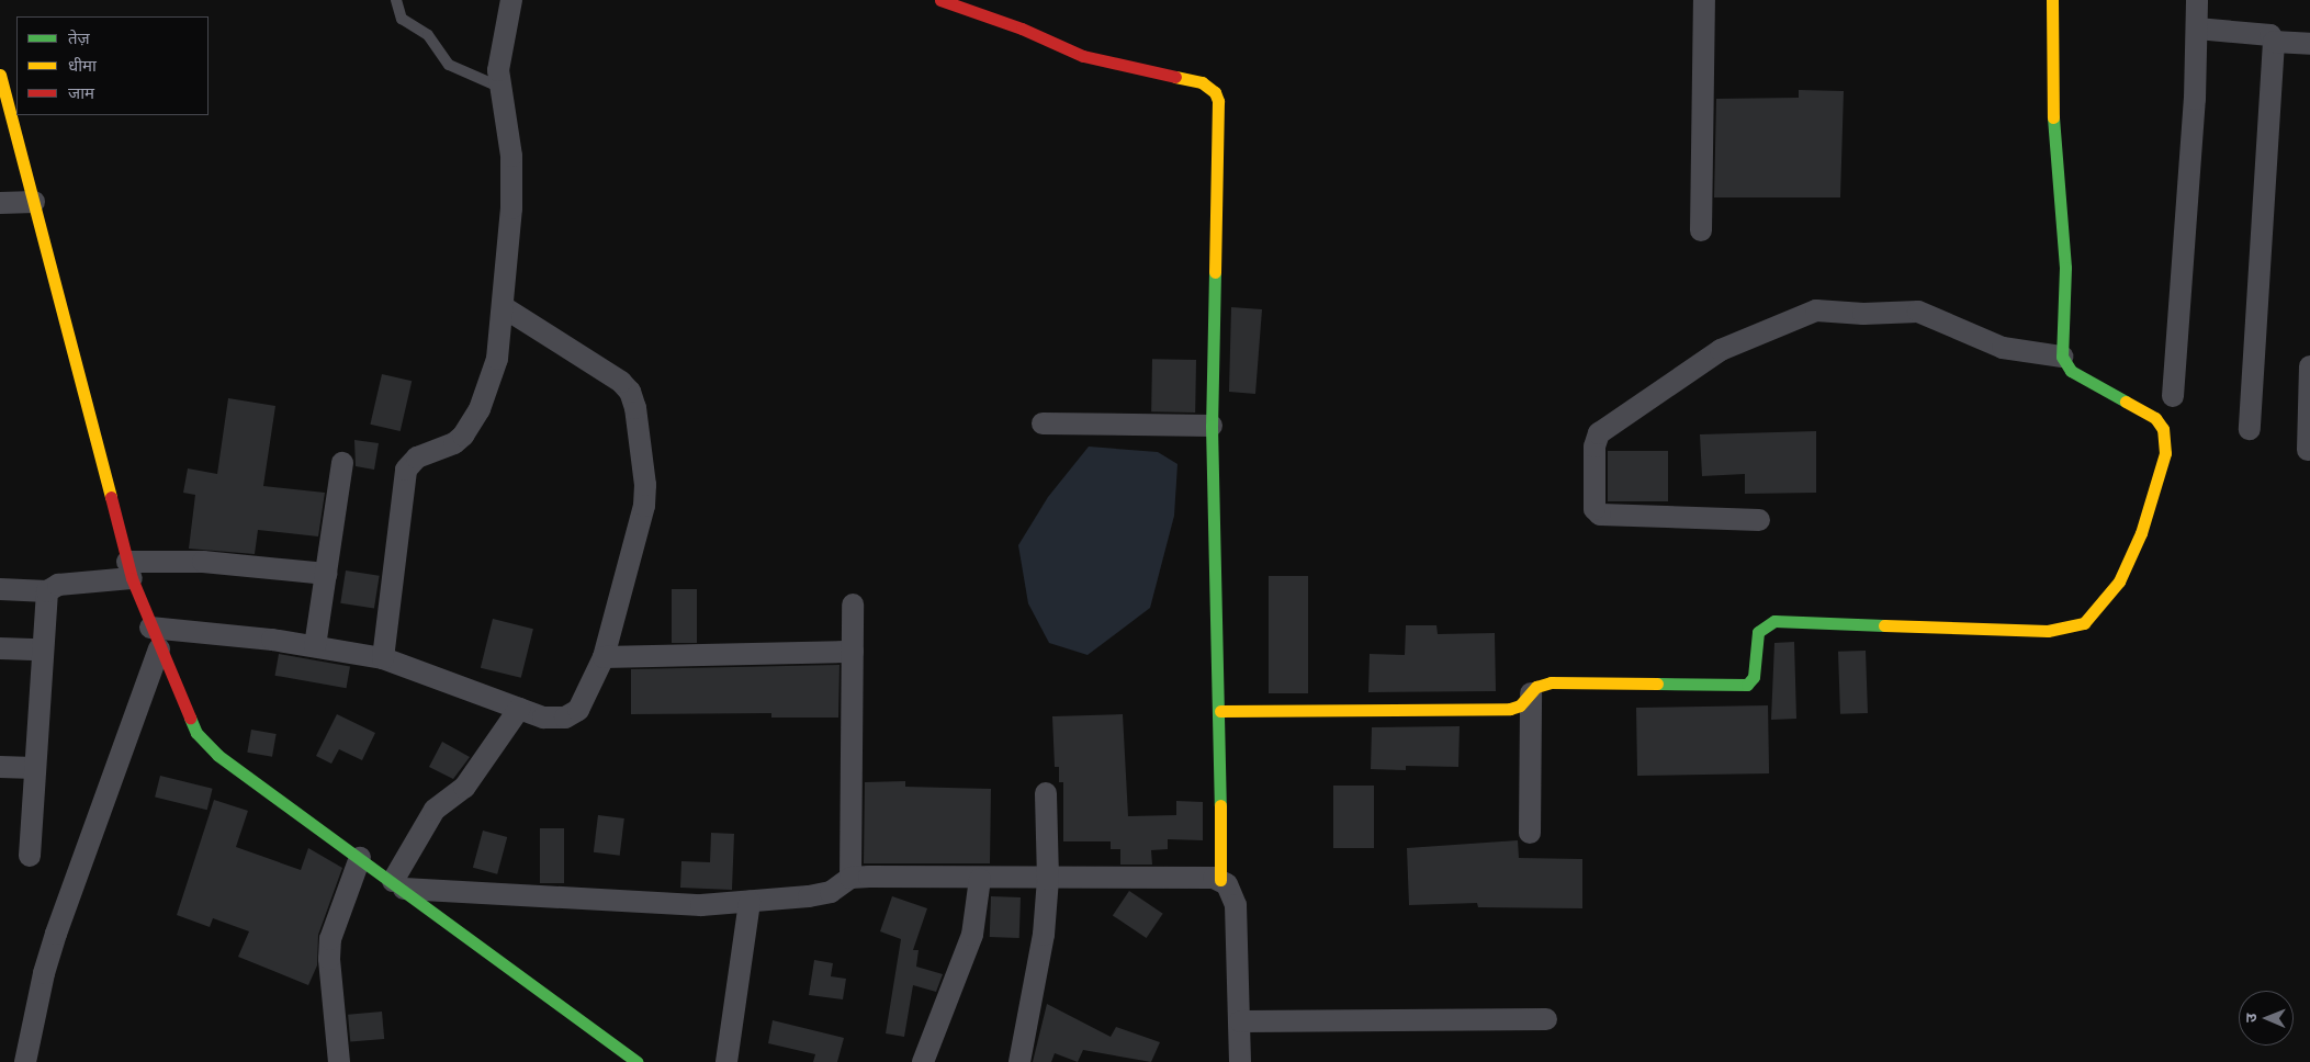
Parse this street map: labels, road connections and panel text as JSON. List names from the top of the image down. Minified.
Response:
{"legend":["तेज़","धीमा","जाम"],"north":"left"}
